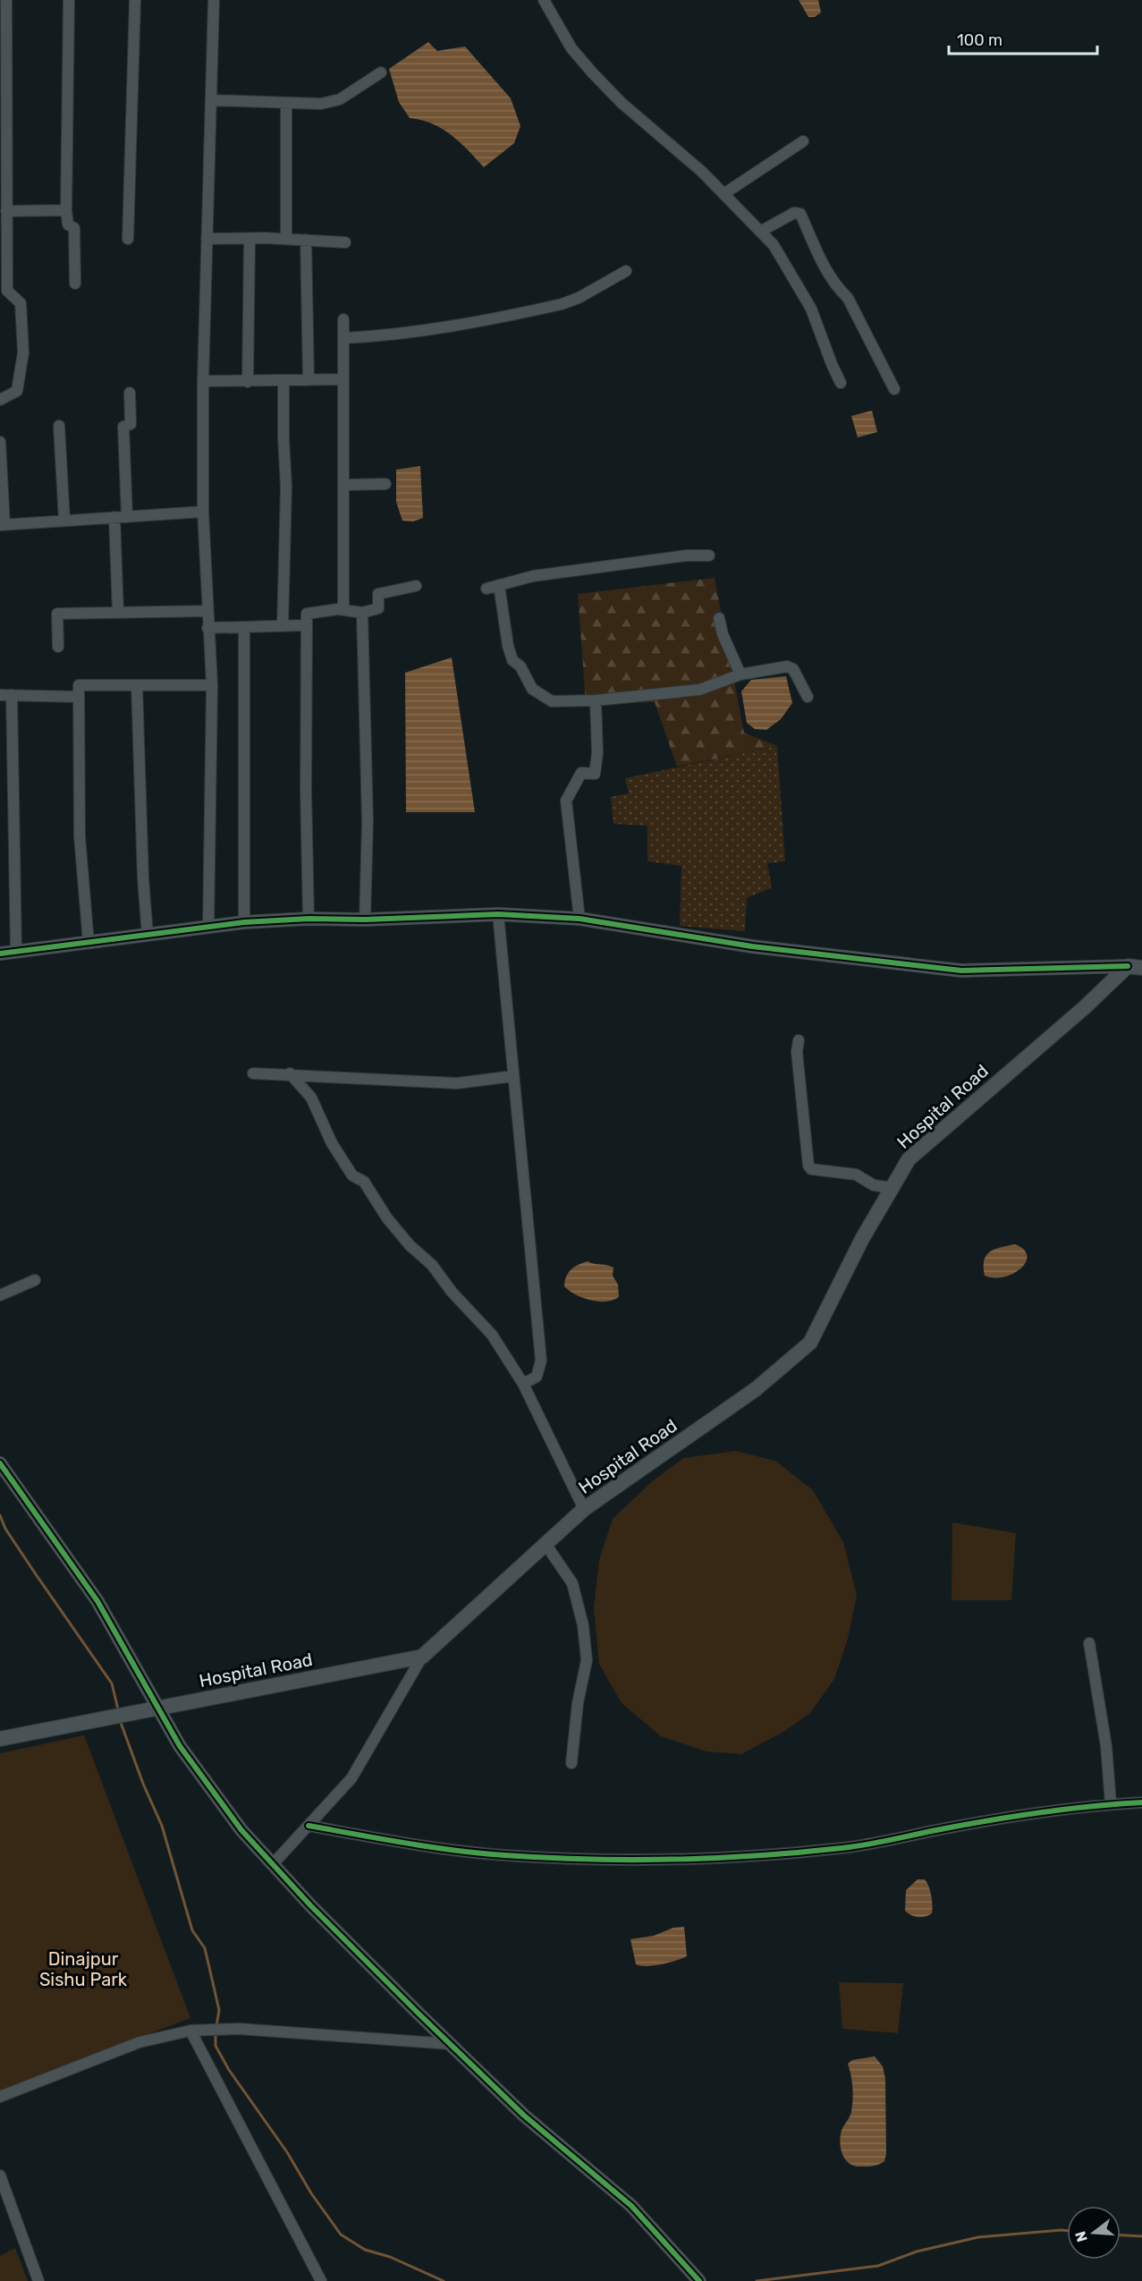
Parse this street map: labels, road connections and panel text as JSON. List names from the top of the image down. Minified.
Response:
{"streets":{"main road":["Hospital Road"]},"parks":["Dinajpur Sishu Park"],"scale_bar":"100 m","north":"left"}
